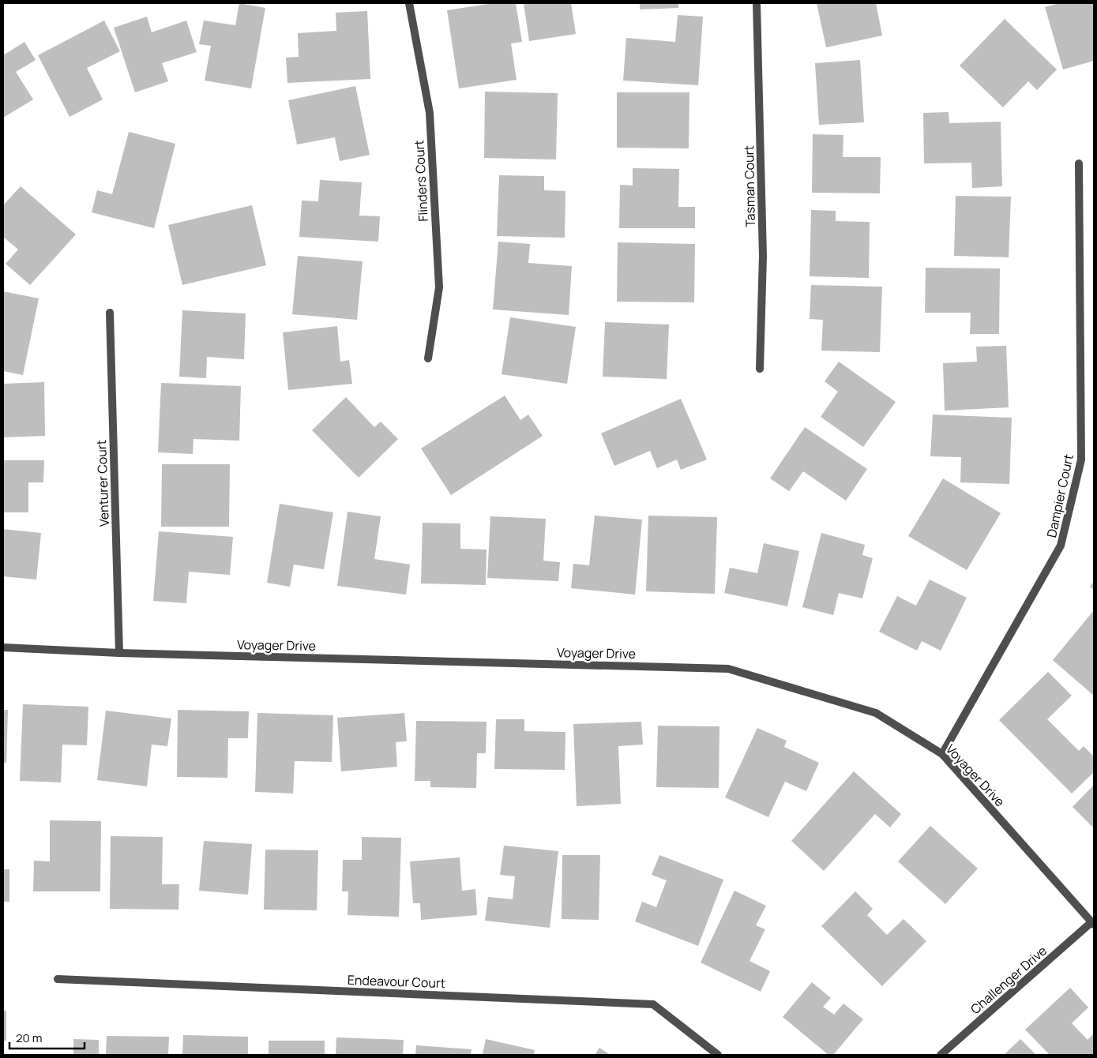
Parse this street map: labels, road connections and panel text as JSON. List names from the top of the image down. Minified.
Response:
{"streets":{"street":["Flinders Court","Tasman Court","Venturer Court","Dampier Court","Voyager Drive","Challenger Drive","Endeavour Court"]},"crossings":[["Venturer Court","Voyager Drive"],["Dampier Court","Voyager Drive"],["Voyager Drive","Challenger Drive"]],"scale_bar":"20 m"}
